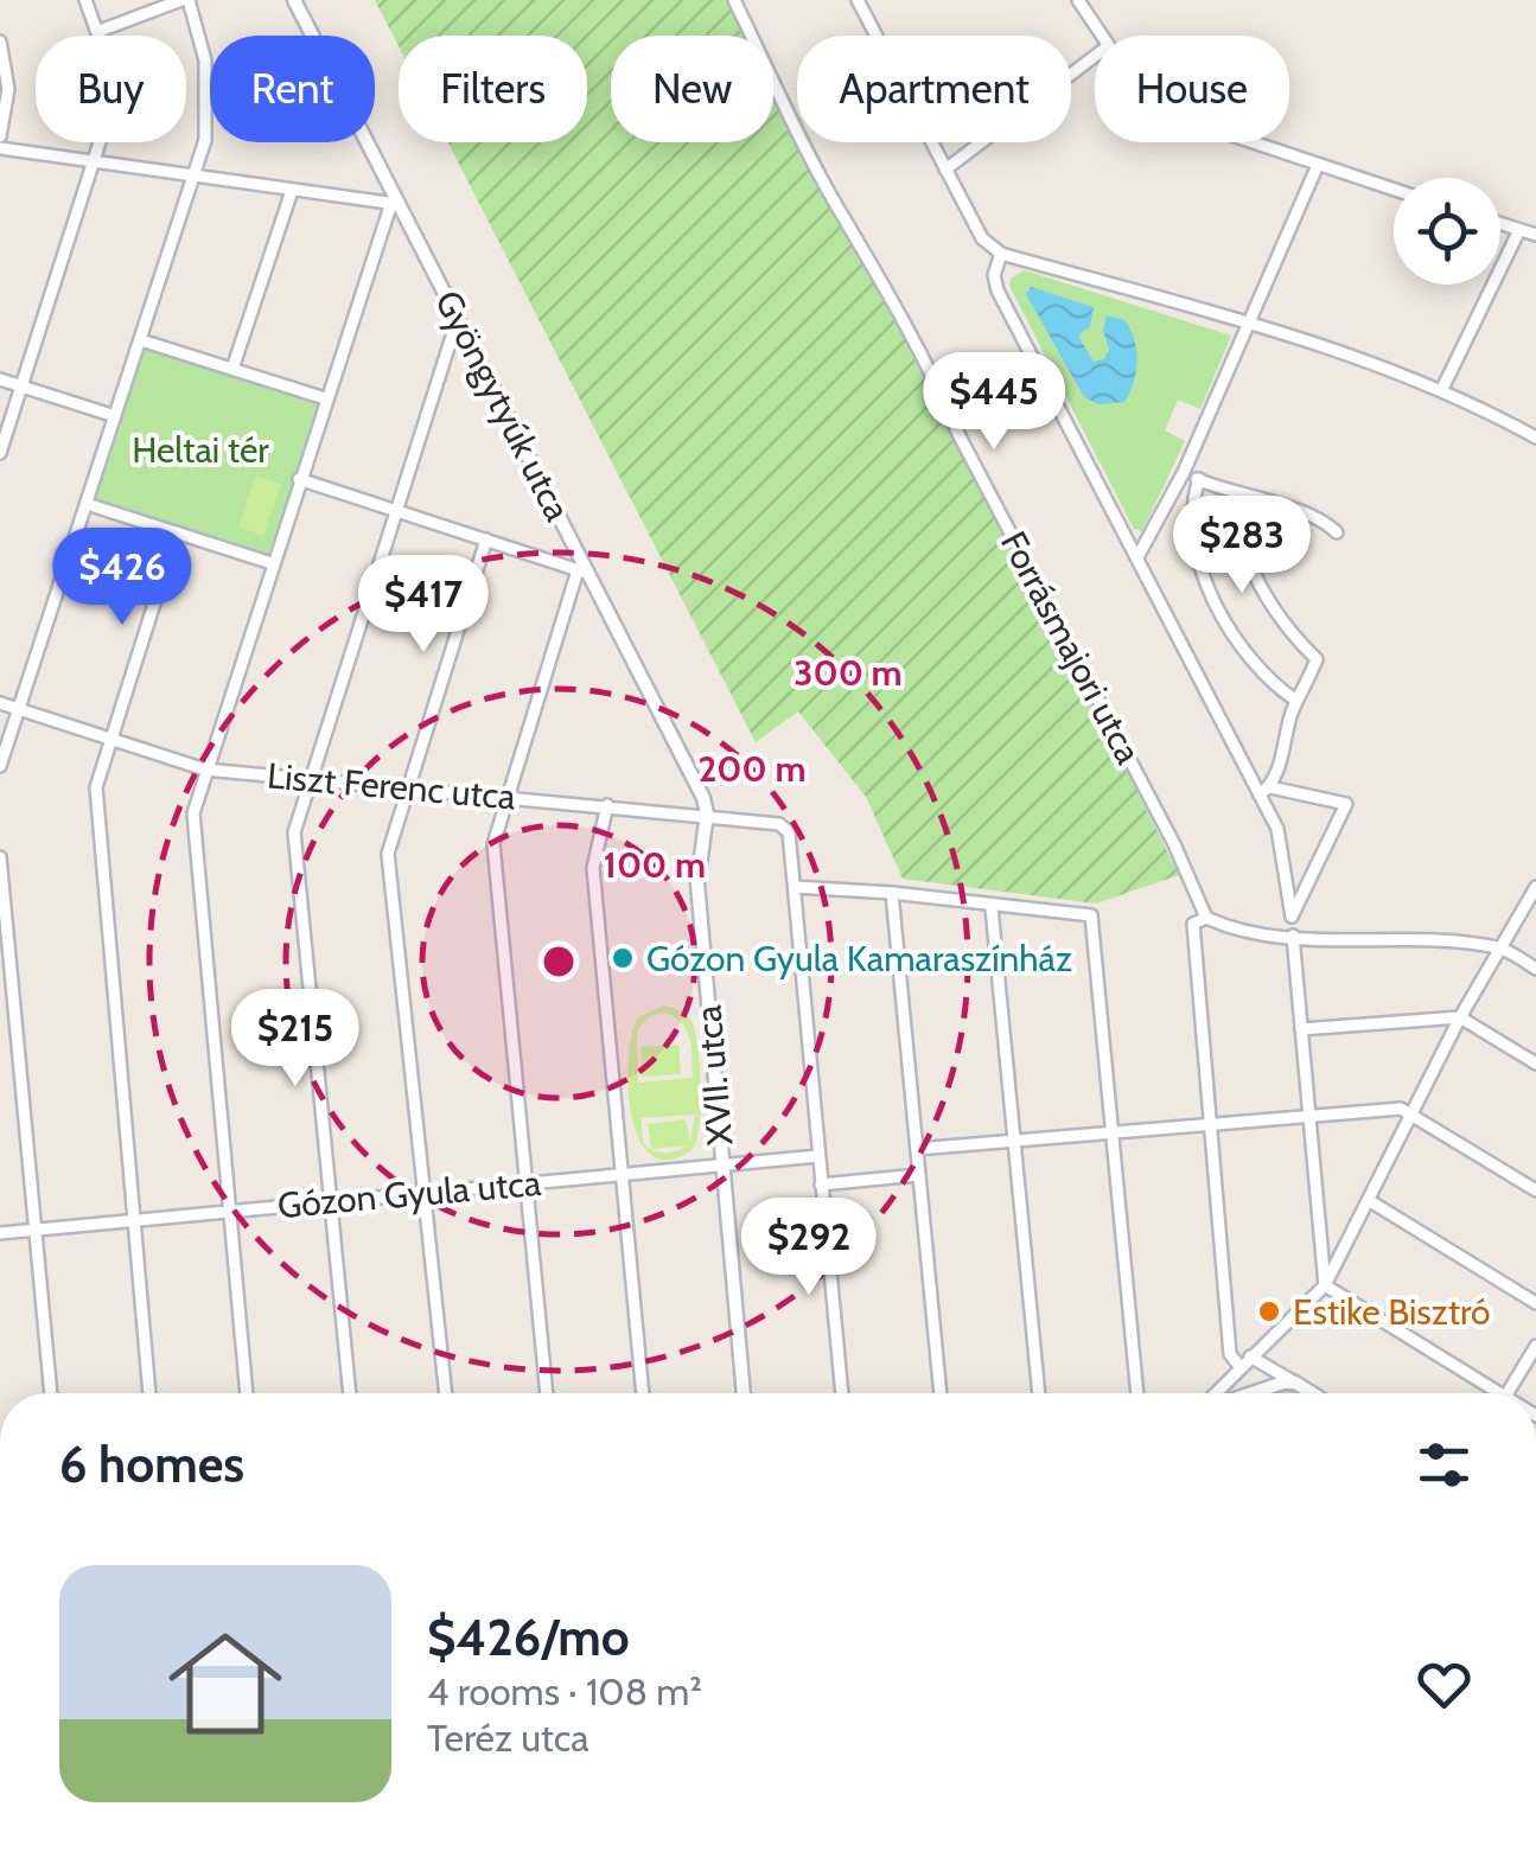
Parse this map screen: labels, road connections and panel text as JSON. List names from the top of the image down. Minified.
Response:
{"streets":{"street":["Gyöngytyúk utca","Forrásmajori utca","Liszt Ferenc utca","XVII. utca","Gózon Gyula utca"]},"crossings":[["Gyöngytyúk utca","Liszt Ferenc utca"],["Gyöngytyúk utca","XVII. utca"],["Liszt Ferenc utca","XVII. utca"],["XVII. utca","Gózon Gyula utca"]],"parks":["Heltai tér"],"places":["Gózon Gyula Kamaraszínház","Estike Bisztró"],"page":{"chip":["Buy","Rent","Filters","New","Apartment","House"],"price":["$445","$283","$426","$417","$215","$292"],"heading":"6 homes","list":[{"name":"$426/mo","note":"4 rooms · 108 m² · Teréz utca"}]},"rings":["300 m","200 m","100 m"]}
